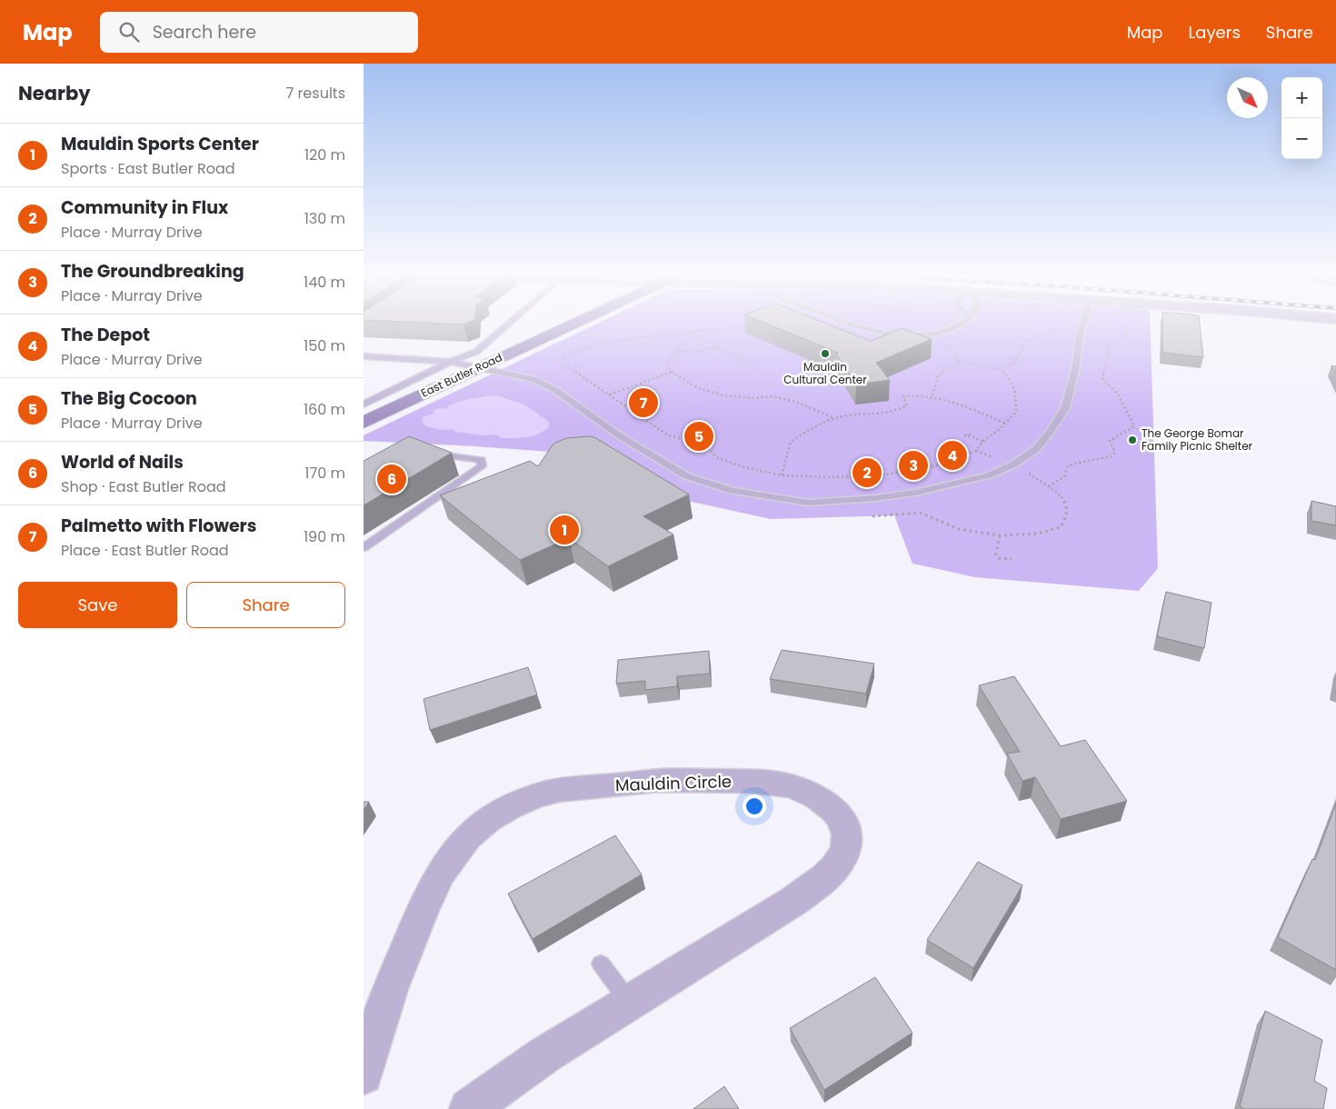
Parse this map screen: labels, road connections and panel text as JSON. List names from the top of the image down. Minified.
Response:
{"streets":{"main road":["East Butler Road"],"street":["Mauldin Circle"]},"places":["Mauldin Cultural Center","The George Bomar Family Picnic Shelter"],"north":"bottom right","page":{"header":"Map","search":"Search here","nav":["Map","Layers","Share"],"heading":["Nearby","7 results"],"map_buttons":["+","−"],"list":[{"mark":"1","name":"Mauldin Sports Center","note":"Sports · East Butler Road","value":"120 m"},{"mark":"2","name":"Community in Flux","note":"Place · Murray Drive","value":"130 m"},{"mark":"3","name":"The Groundbreaking","note":"Place · Murray Drive","value":"140 m"},{"mark":"4","name":"The Depot","note":"Place · Murray Drive","value":"150 m"},{"mark":"5","name":"The Big Cocoon","note":"Place · Murray Drive","value":"160 m"},{"mark":"6","name":"World of Nails","note":"Shop · East Butler Road","value":"170 m"},{"mark":"7","name":"Palmetto with Flowers","note":"Place · East Butler Road","value":"190 m"}],"pins":["7","5","4","3","2","6","1"],"buttons":["Save","Share"]}}
